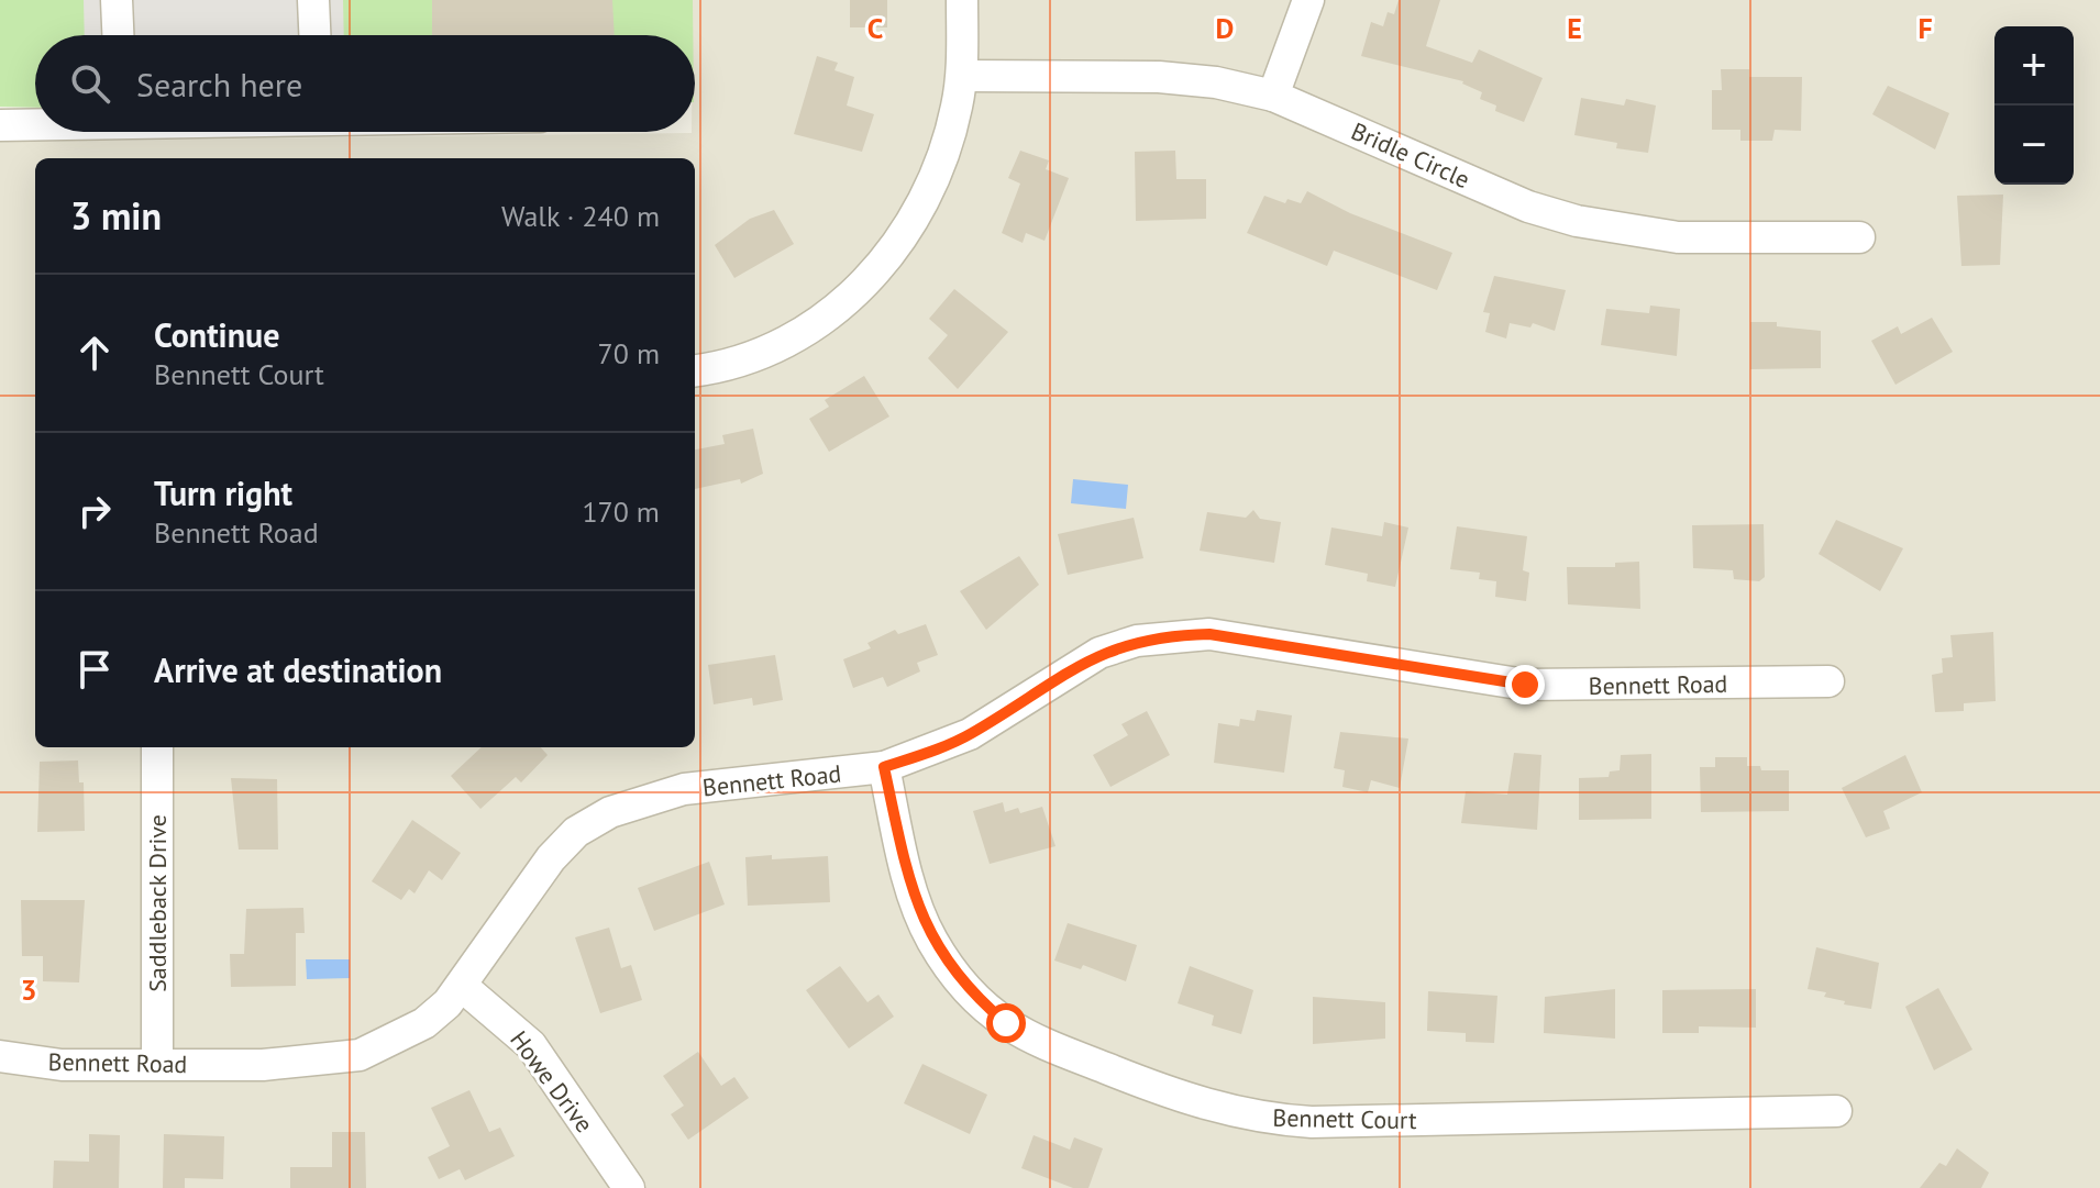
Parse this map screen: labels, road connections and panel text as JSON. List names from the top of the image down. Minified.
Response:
{"streets":{"street":["Bridle Circle","Bennett Road","Saddleback Drive","Howe Drive","Bennett Court"]},"crossings":[["Bennett Road","Saddleback Drive"],["Bennett Road","Howe Drive"],["Bennett Road","Bennett Court"]],"page":{"map_buttons":["+","−"],"search":"Search here","heading":["3 min","Walk · 240 m"],"list":[["Continue","Bennett Court","70 m"],["Turn right","Bennett Road","170 m"],"Arrive at destination"]},"grid":{"columns":["C","D","E","F"],"rows":["3"]}}
